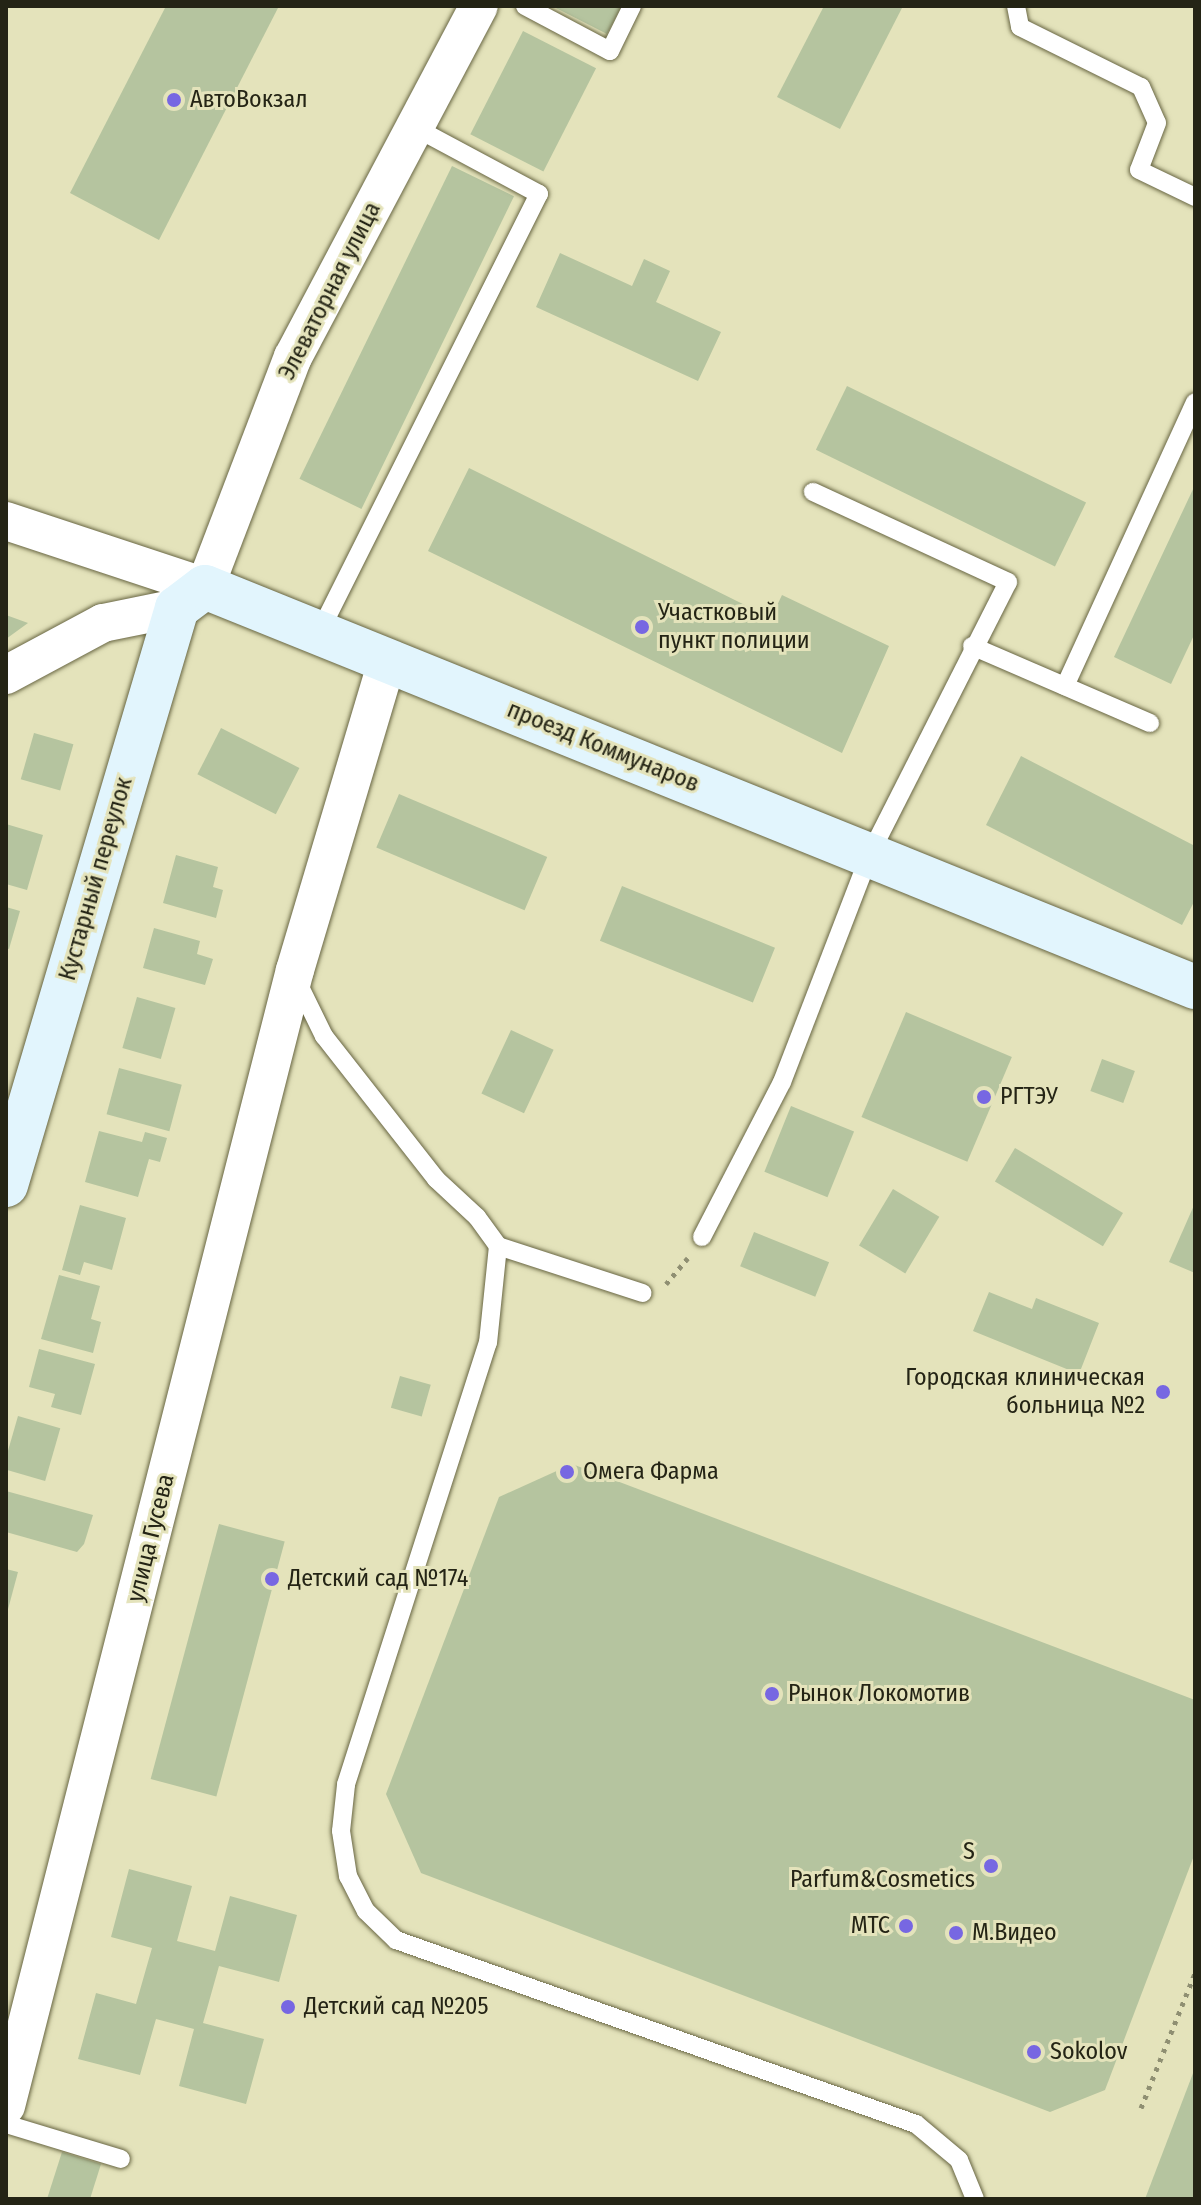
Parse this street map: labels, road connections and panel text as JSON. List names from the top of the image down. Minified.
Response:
{"streets":{"street":["Элеваторная улица","проезд Коммунаров","Кустарный переулок","улица Гусева"]},"crossings":[["Элеваторная улица","проезд Коммунаров"],["Элеваторная улица","Кустарный переулок"],["проезд Коммунаров","Кустарный переулок"],["проезд Коммунаров","улица Гусева"]],"places":["АвтоВокзал","Участковый пункт полиции","РГТЭУ","Городская клиническая больница №2","Омега Фарма","Детский сад №174","Рынок Локомотив","S Parfum&Cosmetics","МТС","М.Видео","Детский сад №205","Sokolov"]}
